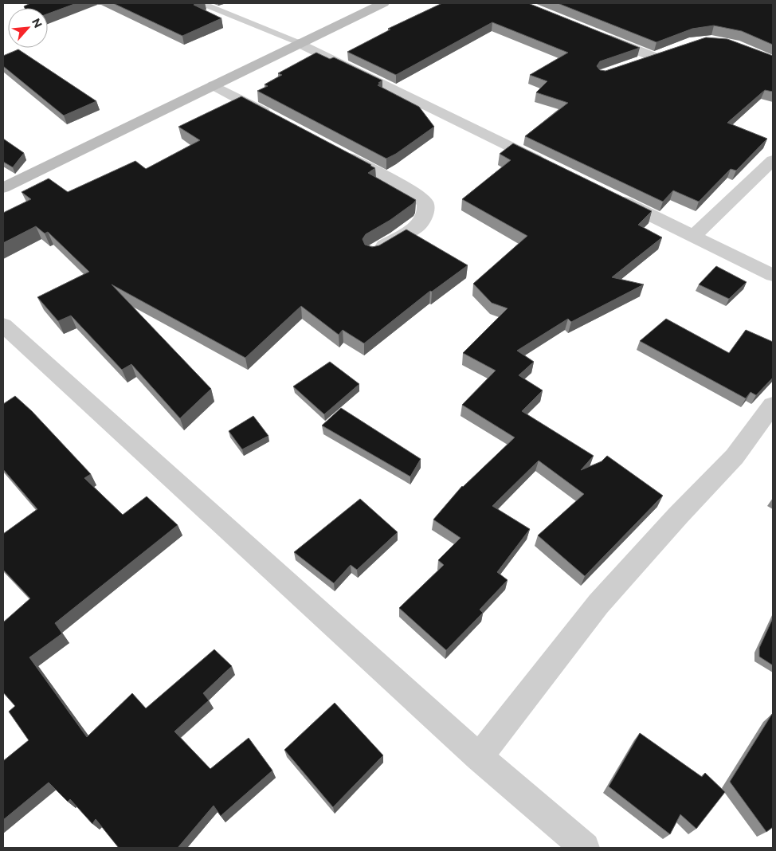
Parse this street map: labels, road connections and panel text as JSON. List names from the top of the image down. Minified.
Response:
{"north":"top right"}
